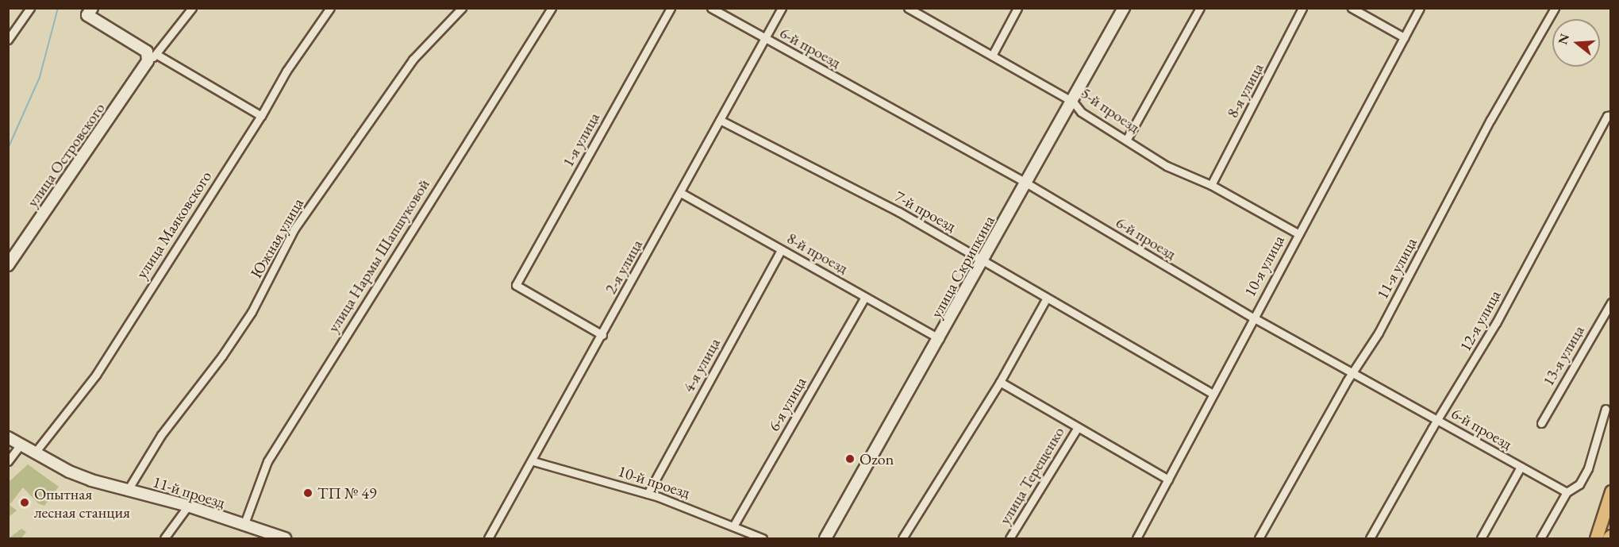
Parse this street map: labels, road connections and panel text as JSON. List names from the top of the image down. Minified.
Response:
{"streets":{"street":["6-й проезд","8-я улица","5-й проезд","1-я улица","улица Островского","7-й проезд","улица Маяковского","Южная улица","8-й проезд","улица Нармы Шапшуковой","10-я улица","2-я улица","улица Скрипкина","11-я улица","12-я улица","13-я улица","4-я улица","6-я улица","улица Терещенко","10-й проезд","11-й проезд"]},"crossings":[["6-й проезд","10-я улица"],["6-й проезд","2-я улица"],["6-й проезд","улица Скрипкина"],["6-й проезд","11-я улица"],["6-й проезд","12-я улица"],["8-я улица","5-й проезд"],["5-й проезд","10-я улица"],["5-й проезд","улица Скрипкина"],["1-я улица","2-я улица"],["7-й проезд","10-я улица"],["7-й проезд","2-я улица"],["7-й проезд","улица Скрипкина"],["улица Маяковского","11-й проезд"],["Южная улица","11-й проезд"],["8-й проезд","2-я улица"],["8-й проезд","улица Скрипкина"],["8-й проезд","4-я улица"],["8-й проезд","6-я улица"],["улица Нармы Шапшуковой","11-й проезд"],["2-я улица","10-й проезд"],["4-я улица","10-й проезд"],["6-я улица","10-й проезд"]],"places":["Ozon","ТП № 49","Опытная лесная станция"],"north":"left"}
